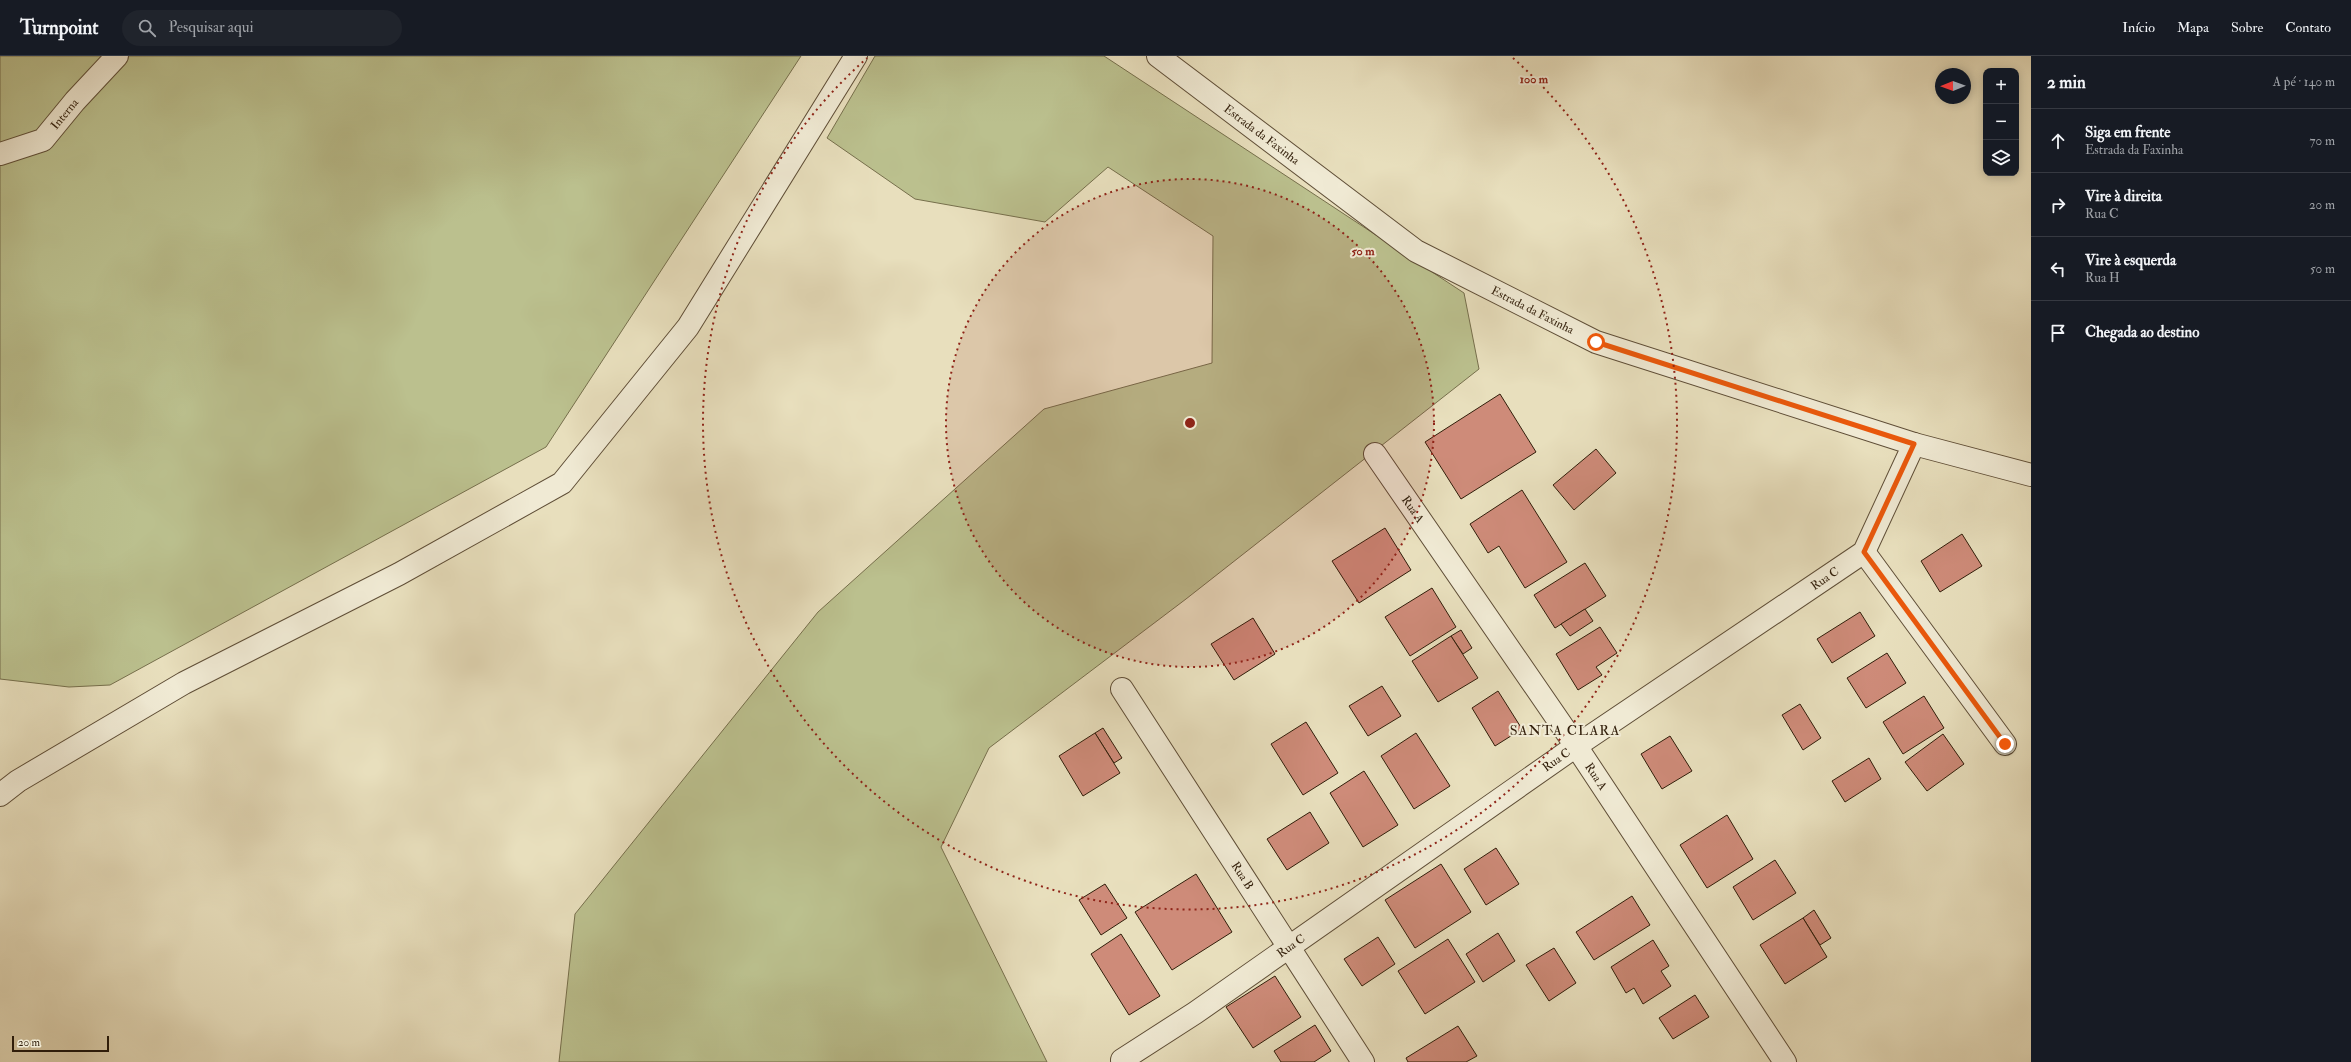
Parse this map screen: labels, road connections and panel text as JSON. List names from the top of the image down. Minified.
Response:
{"streets":{"street":["Interna","Estrada da Faxinha","Rua A","Rua C","Rua B"]},"crossings":[["Rua A","Rua C"],["Rua C","Rua B"]],"districts":["SANTA CLARA"],"scale_bar":"20 m","north":"left","page":{"header":"Turnpoint","search":"Pesquisar aqui","nav":["Início","Mapa","Sobre","Contato"],"heading":["2 min","A pé · 140 m"],"map_buttons":["+","−"],"list":[["Siga em frente","Estrada da Faxinha","70 m"],["Vire à direita","Rua C","20 m"],["Vire à esquerda","Rua H","50 m"],"Chegada ao destino"],"scale":"20 m"},"rings":["100 m","50 m"]}
